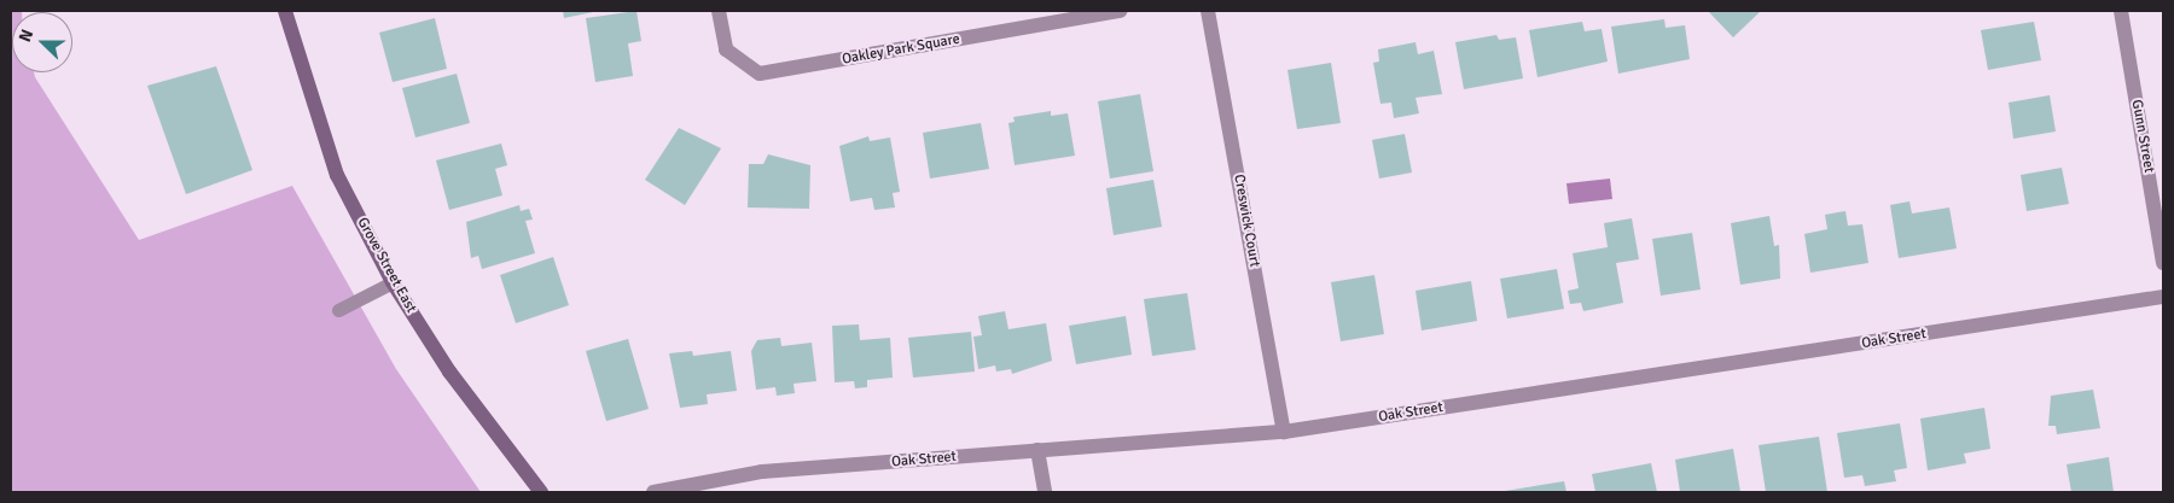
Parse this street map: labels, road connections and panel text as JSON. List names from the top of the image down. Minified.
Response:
{"streets":{"street":["Oakley Park Square","Gunn Street","Creswick Court","Grove Street East","Oak Street"]},"crossings":[["Creswick Court","Oak Street"]],"north":"left"}
